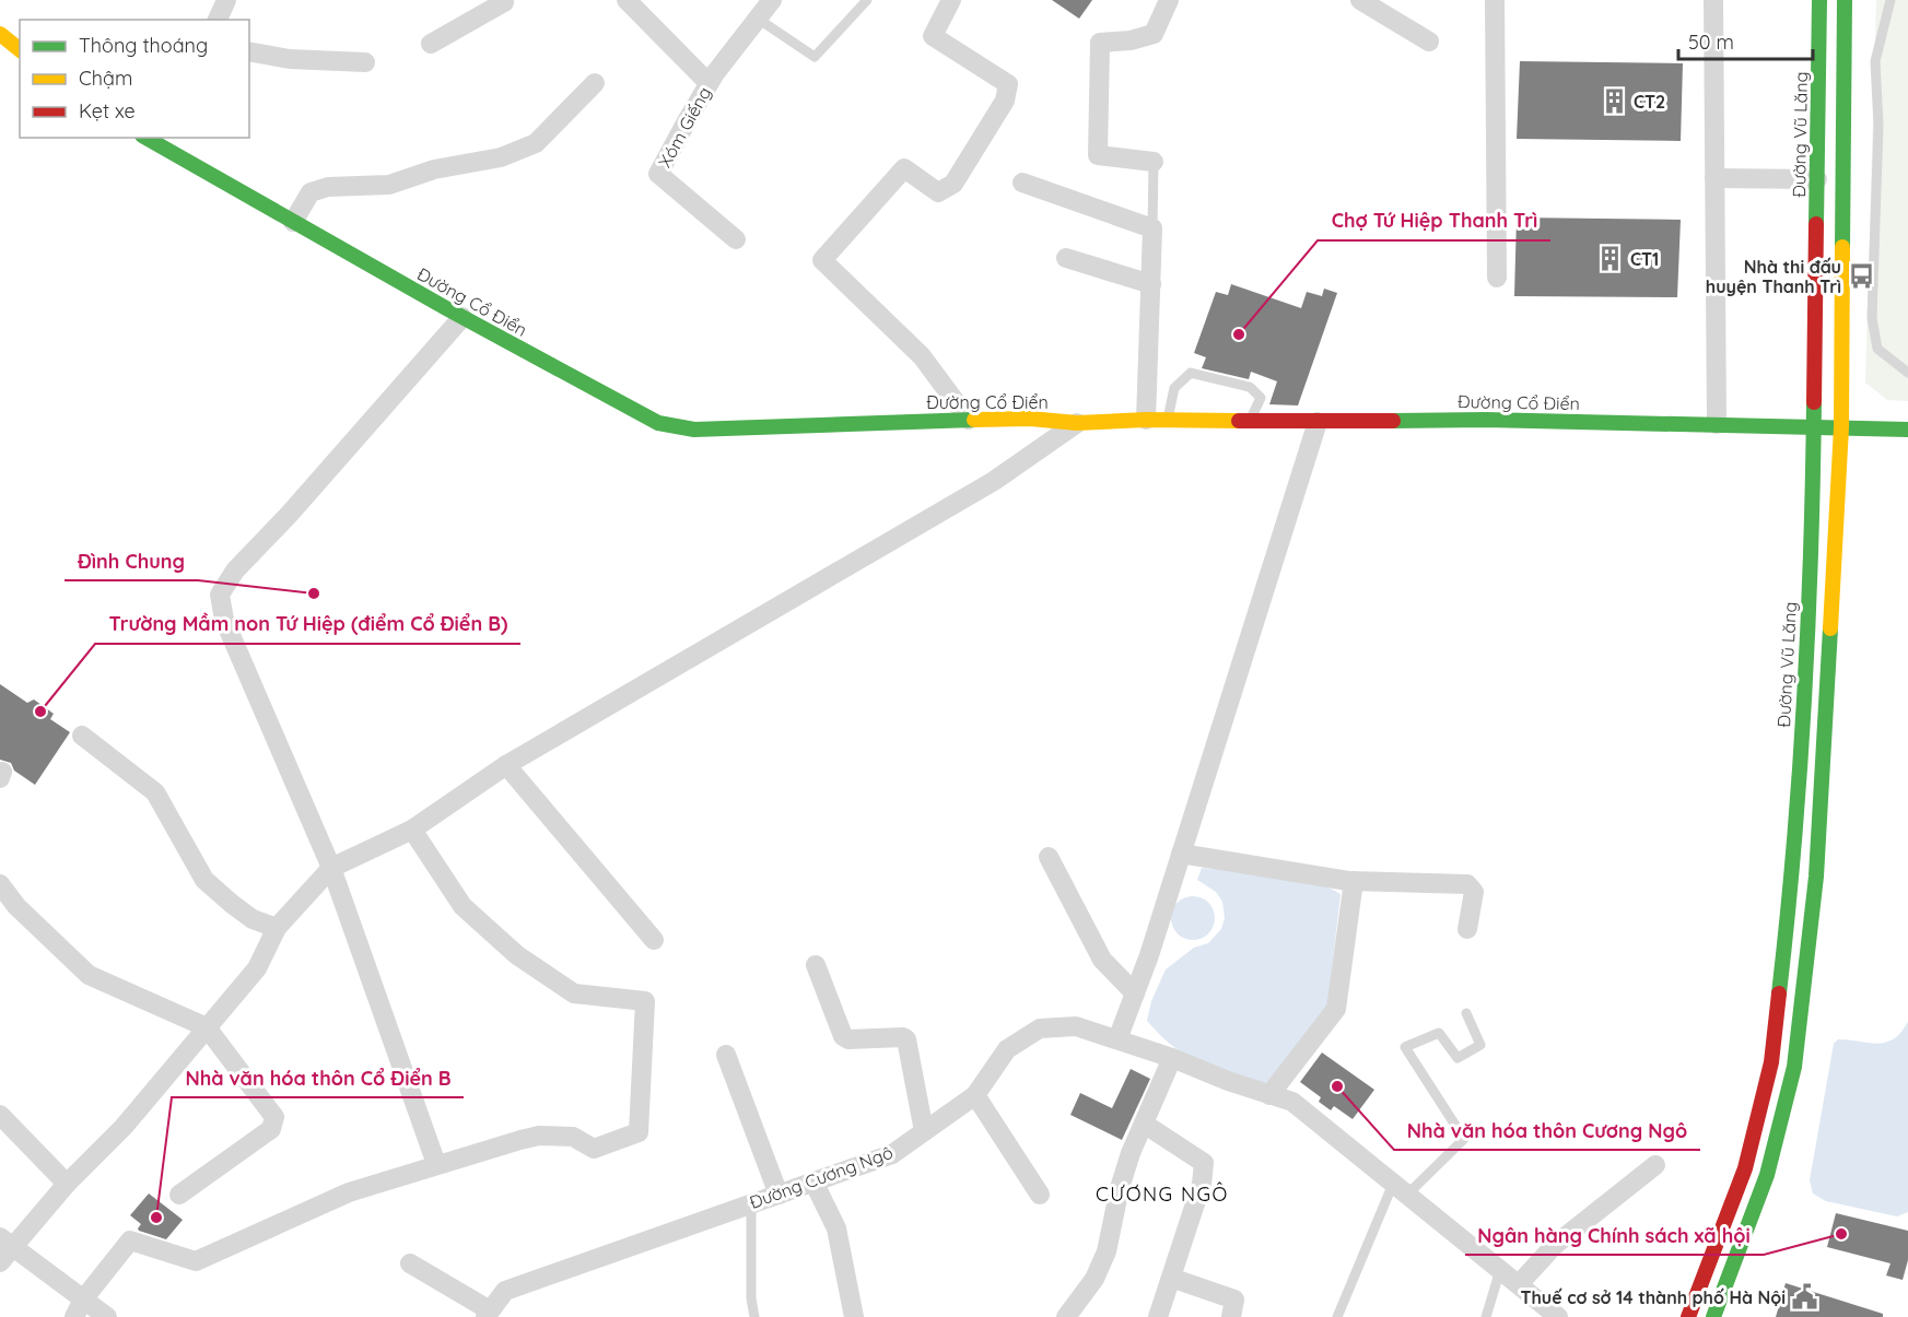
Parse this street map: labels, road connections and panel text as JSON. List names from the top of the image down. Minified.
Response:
{"streets":{"main road":["Đường Vũ Lăng","Đường Cổ Điển"],"street":["Xóm Giếng","Đường Cương Ngô"]},"crossings":[["Đường Vũ Lăng","Đường Cổ Điển"]],"districts":["CƯƠNG NGÔ"],"places":{"building":["CT2","CT1"],"bus stop":["Nhà thi đấu huyện Thanh Trì"],"other":["Chợ Tứ Hiệp Thanh Trì","Đình Chung","Trường Mầm non Tứ Hiệp (điểm Cổ Điển B)","Nhà văn hóa thôn Cương Ngô","Nhà văn hóa thôn Cổ Điển B","Ngân hàng Chính sách xã hội"],"public building":["Thuế cơ sở 14 thành phố Hà Nội"]},"legend":["Thông thoáng","Chậm","Kẹt xe"],"scale_bar":"50 m"}
